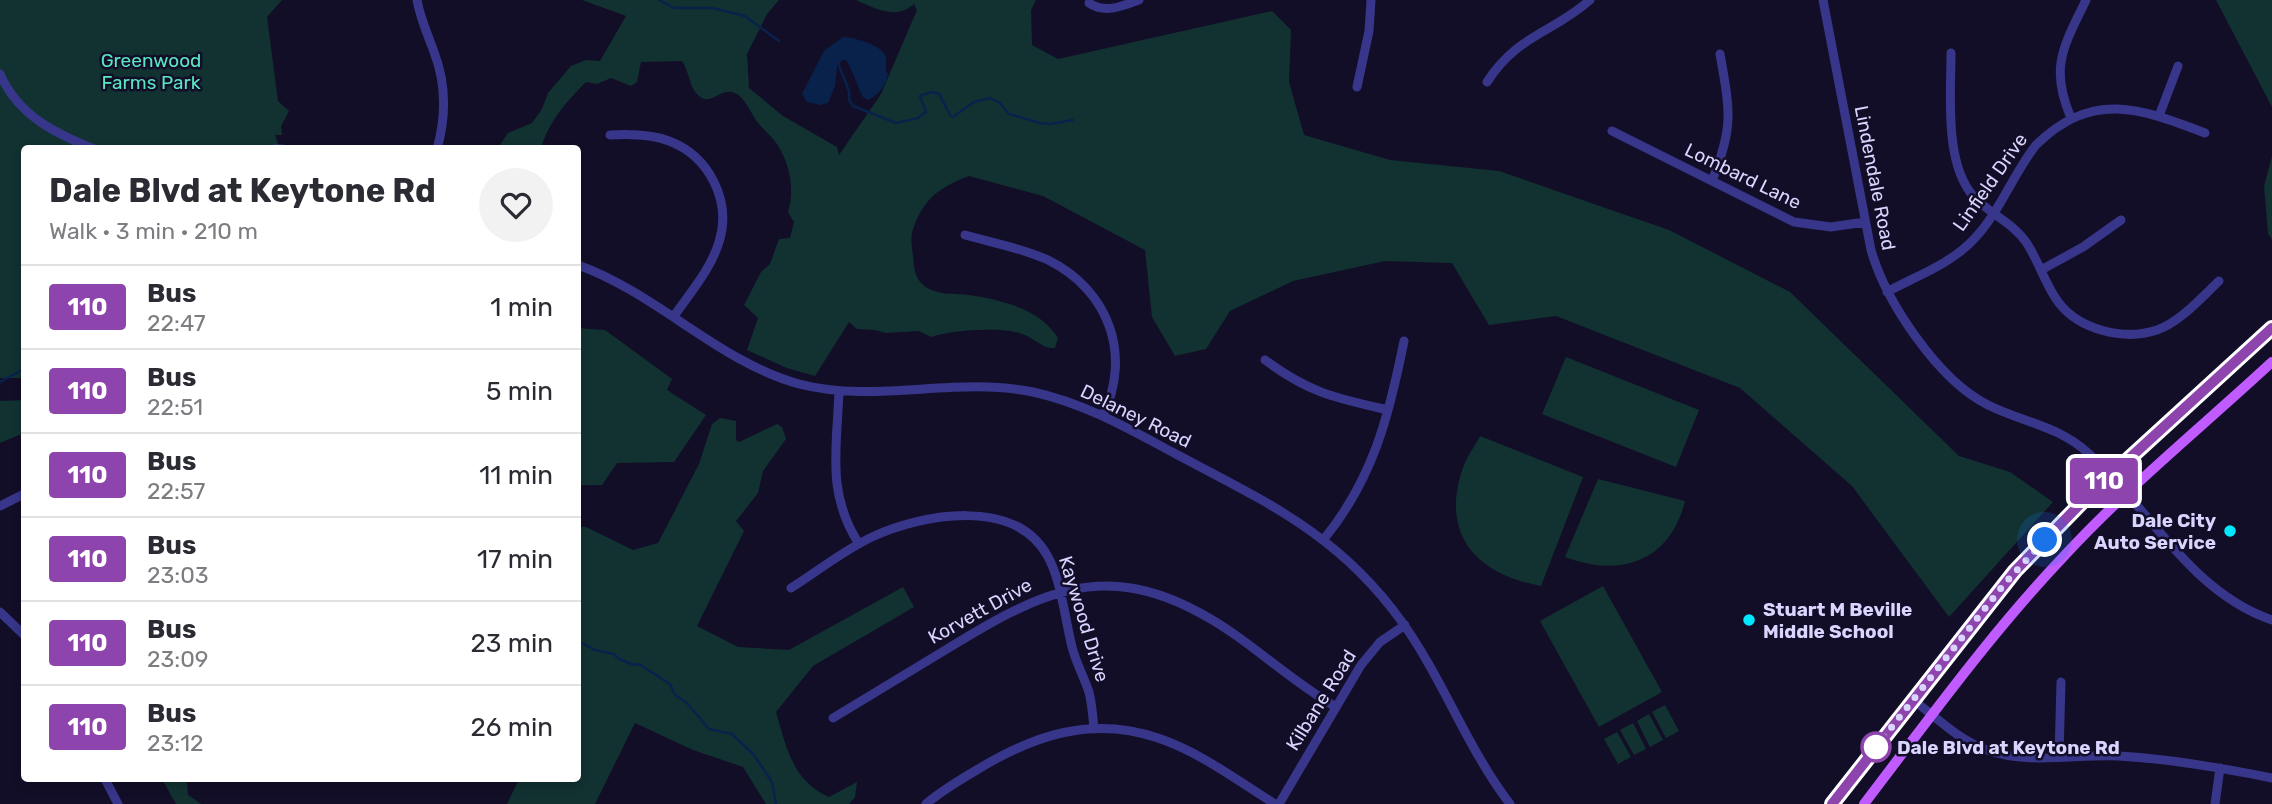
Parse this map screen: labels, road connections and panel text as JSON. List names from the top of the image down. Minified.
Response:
{"streets":{"street":["Lombard Lane","Lindendale Road","Linfield Drive","Delaney Road","Korvett Drive","Kaywood Drive","Kilbane Road"]},"crossings":[["Lombard Lane","Lindendale Road"],["Lindendale Road","Linfield Drive"],["Delaney Road","Kilbane Road"],["Korvett Drive","Kaywood Drive"],["Korvett Drive","Kilbane Road"]],"parks":["Greenwood Farms Park"],"places":["Dale City Auto Service","Stuart M Beville Middle School","Dale Blvd at Keytone Rd"],"lines":["bus line 110"],"page":{"on_map":"110","heading":["Dale Blvd at Keytone Rd","Walk · 3 min · 210 m"],"list":[{"mark":"110","name":"Bus","note":"22:47","value":"1 min"},{"mark":"110","name":"Bus","note":"22:51","value":"5 min"},{"mark":"110","name":"Bus","note":"22:57","value":"11 min"},{"mark":"110","name":"Bus","note":"23:03","value":"17 min"},{"mark":"110","name":"Bus","note":"23:09","value":"23 min"},{"mark":"110","name":"Bus","note":"23:12","value":"26 min"}]}}
